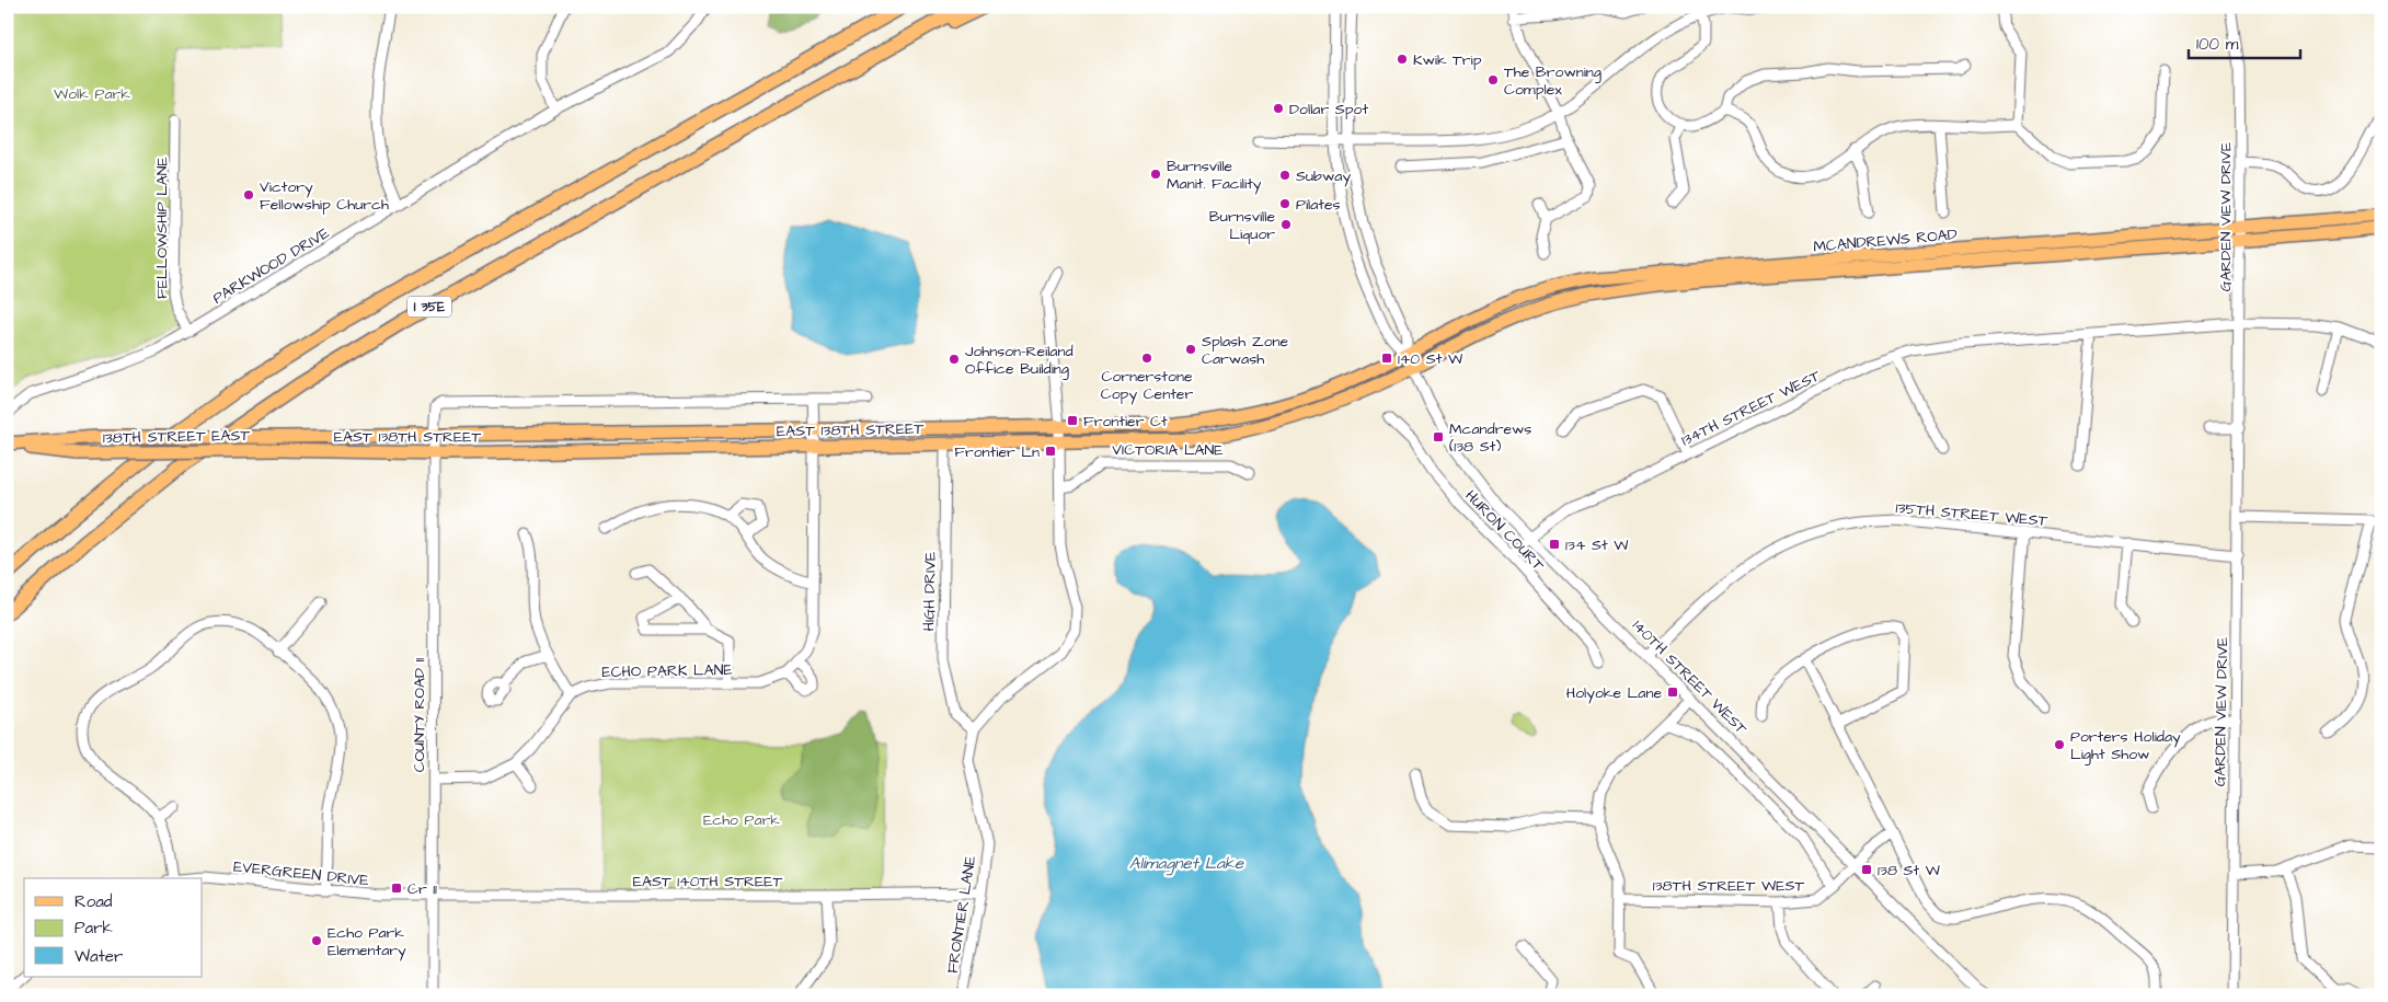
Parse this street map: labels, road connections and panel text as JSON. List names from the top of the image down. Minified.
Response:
{"streets":{"highway":["I 35E"],"main road":["MCANDREWS ROAD","EAST 138TH STREET","138TH STREET EAST"],"street":["GARDEN VIEW DRIVE","FELLOWSHIP LANE","PARKWOOD DRIVE","134TH STREET WEST","VICTORIA LANE","135TH STREET WEST","HURON COURT","HIGH DRIVE","ECHO PARK LANE","140TH STREET WEST","COUNTY ROAD 11","EVERGREEN DRIVE","EAST 140TH STREET","138TH STREET WEST","FRONTIER LANE"]},"crossings":[["GARDEN VIEW DRIVE","MCANDREWS ROAD"],["GARDEN VIEW DRIVE","134TH STREET WEST"],["GARDEN VIEW DRIVE","135TH STREET WEST"],["FELLOWSHIP LANE","PARKWOOD DRIVE"],["MCANDREWS ROAD","EAST 138TH STREET"],["MCANDREWS ROAD","140TH STREET WEST"],["134TH STREET WEST","HURON COURT"],["134TH STREET WEST","140TH STREET WEST"],["EAST 138TH STREET","138TH STREET EAST"],["EAST 138TH STREET","HIGH DRIVE"],["EAST 138TH STREET","ECHO PARK LANE"],["EAST 138TH STREET","140TH STREET WEST"],["EAST 138TH STREET","COUNTY ROAD 11"],["135TH STREET WEST","140TH STREET WEST"],["HIGH DRIVE","FRONTIER LANE"],["ECHO PARK LANE","COUNTY ROAD 11"],["140TH STREET WEST","138TH STREET WEST"],["COUNTY ROAD 11","EVERGREEN DRIVE"],["COUNTY ROAD 11","EAST 140TH STREET"],["EVERGREEN DRIVE","EAST 140TH STREET"],["EAST 140TH STREET","FRONTIER LANE"]],"water":["Alimagnet Lake"],"parks":["Wolk Park","Echo Park"],"places":{"other":["Kwik Trip","The Browning Complex","Dollar Spot","Burnsville Manit. Facility","Subway","Victory Fellowship Church","Pilates","Burnsville Liquor","Splash Zone Carwash","Cornerstone Copy Center","Johnson-Reiland Office Building","Porters Holiday Light Show","Echo Park Elementary"],"transit":["140 St W","Frontier Ct","Mcandrews (138 St)","Frontier Ln","134 St W","Holyoke Lane","138 St W","Cr 11"]},"legend":["Road","Park","Water"],"scale_bar":"100 m"}
